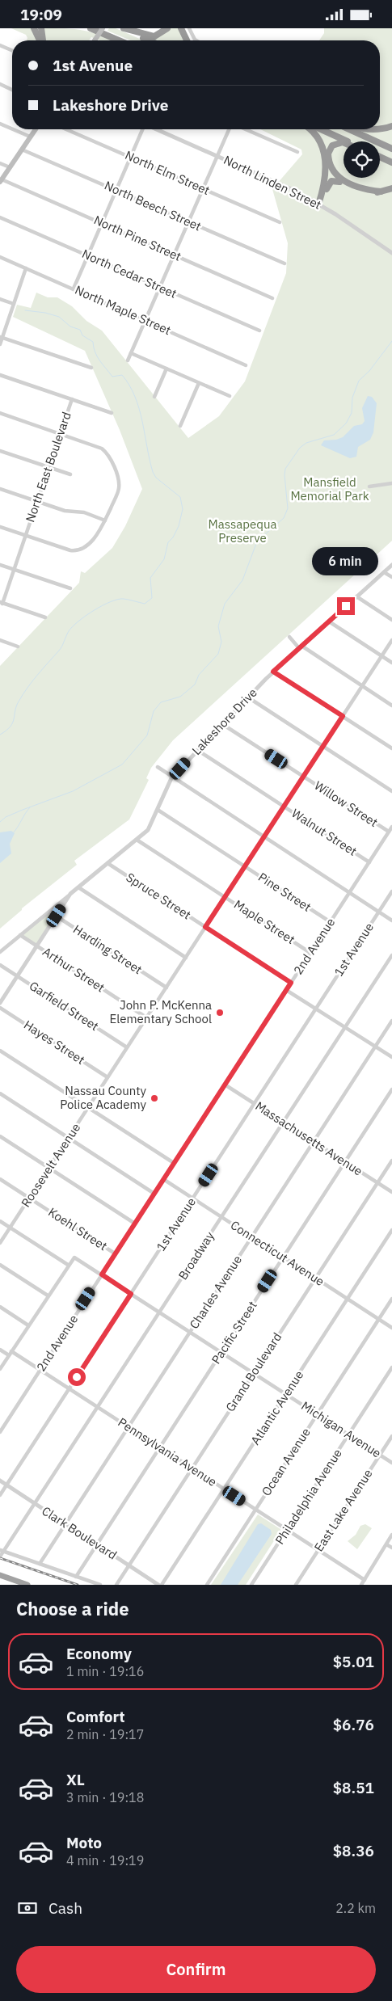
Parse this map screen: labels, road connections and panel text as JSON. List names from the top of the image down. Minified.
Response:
{"streets":{"street":["North Elm Street","North Linden Street","North Beech Street","North Pine Street","North Cedar Street","North Maple Street","North East Boulevard","Lakeshore Drive","Willow Street","Walnut Street","Pine Street","Spruce Street","Maple Street","2nd Avenue","Harding Street","1st Avenue","Arthur Street","Garfield Street","Hayes Street","Massachusetts Avenue","Roosevelt Avenue","Koehl Street","Connecticut Avenue","Broadway","Charles Avenue","Pacific Street","Grand Boulevard","Atlantic Avenue","Michigan Avenue","Pennsylvania Avenue","Ocean Avenue","Philadelphia Avenue","East Lake Avenue","Clark Boulevard"]},"crossings":[["Lakeshore Drive","Willow Street"],["Lakeshore Drive","Walnut Street"],["Lakeshore Drive","Pine Street"],["Lakeshore Drive","Spruce Street"],["Lakeshore Drive","Maple Street"],["Lakeshore Drive","Harding Street"],["Lakeshore Drive","Arthur Street"],["Willow Street","2nd Avenue"],["Willow Street","Roosevelt Avenue"],["Walnut Street","2nd Avenue"],["Walnut Street","Roosevelt Avenue"],["Pine Street","2nd Avenue"],["Pine Street","Roosevelt Avenue"],["Spruce Street","2nd Avenue"],["Spruce Street","Roosevelt Avenue"],["Maple Street","2nd Avenue"],["Maple Street","Roosevelt Avenue"],["2nd Avenue","Massachusetts Avenue"],["2nd Avenue","Koehl Street"],["2nd Avenue","Connecticut Avenue"],["2nd Avenue","Michigan Avenue"],["2nd Avenue","Pennsylvania Avenue"],["Harding Street","Roosevelt Avenue"],["1st Avenue","Massachusetts Avenue"],["1st Avenue","Connecticut Avenue"],["1st Avenue","Michigan Avenue"],["1st Avenue","Pennsylvania Avenue"],["1st Avenue","Clark Boulevard"],["Arthur Street","Roosevelt Avenue"],["Garfield Street","Roosevelt Avenue"],["Hayes Street","Roosevelt Avenue"],["Massachusetts Avenue","Broadway"],["Massachusetts Avenue","Charles Avenue"],["Massachusetts Avenue","Pacific Street"],["Massachusetts Avenue","Grand Boulevard"],["Roosevelt Avenue","Koehl Street"],["Connecticut Avenue","Broadway"],["Connecticut Avenue","Charles Avenue"],["Connecticut Avenue","Pacific Street"],["Connecticut Avenue","Grand Boulevard"],["Connecticut Avenue","Atlantic Avenue"],["Connecticut Avenue","Ocean Avenue"],["Broadway","Michigan Avenue"],["Broadway","Pennsylvania Avenue"],["Broadway","Clark Boulevard"],["Charles Avenue","Michigan Avenue"],["Charles Avenue","Pennsylvania Avenue"],["Charles Avenue","Clark Boulevard"],["Pacific Street","Michigan Avenue"],["Pacific Street","Pennsylvania Avenue"],["Pacific Street","Clark Boulevard"],["Grand Boulevard","Michigan Avenue"],["Grand Boulevard","Pennsylvania Avenue"],["Grand Boulevard","Clark Boulevard"],["Atlantic Avenue","Michigan Avenue"],["Atlantic Avenue","Pennsylvania Avenue"],["Michigan Avenue","Ocean Avenue"],["Michigan Avenue","Philadelphia Avenue"],["Michigan Avenue","East Lake Avenue"],["Pennsylvania Avenue","Ocean Avenue"],["Pennsylvania Avenue","Philadelphia Avenue"],["Pennsylvania Avenue","East Lake Avenue"]],"parks":["Mansfield Memorial Park","Massapequa Preserve"],"places":["John P. McKenna Elementary School","Nassau County Police Academy"],"page":{"status":"19:09","banner":["1st Avenue","Lakeshore Drive"],"bubble":"6 min","heading":"Choose a ride","list":[{"name":"Economy","note":"1 min · 19:16","value":"$5.01"},{"name":"Comfort","note":"2 min · 19:17","value":"$6.76"},{"name":"XL","note":"3 min · 19:18","value":"$8.51"},{"name":"Moto","note":"4 min · 19:19","value":"$8.36"}],"pay":["Cash","2.2 km"],"buttons":"Confirm"}}
